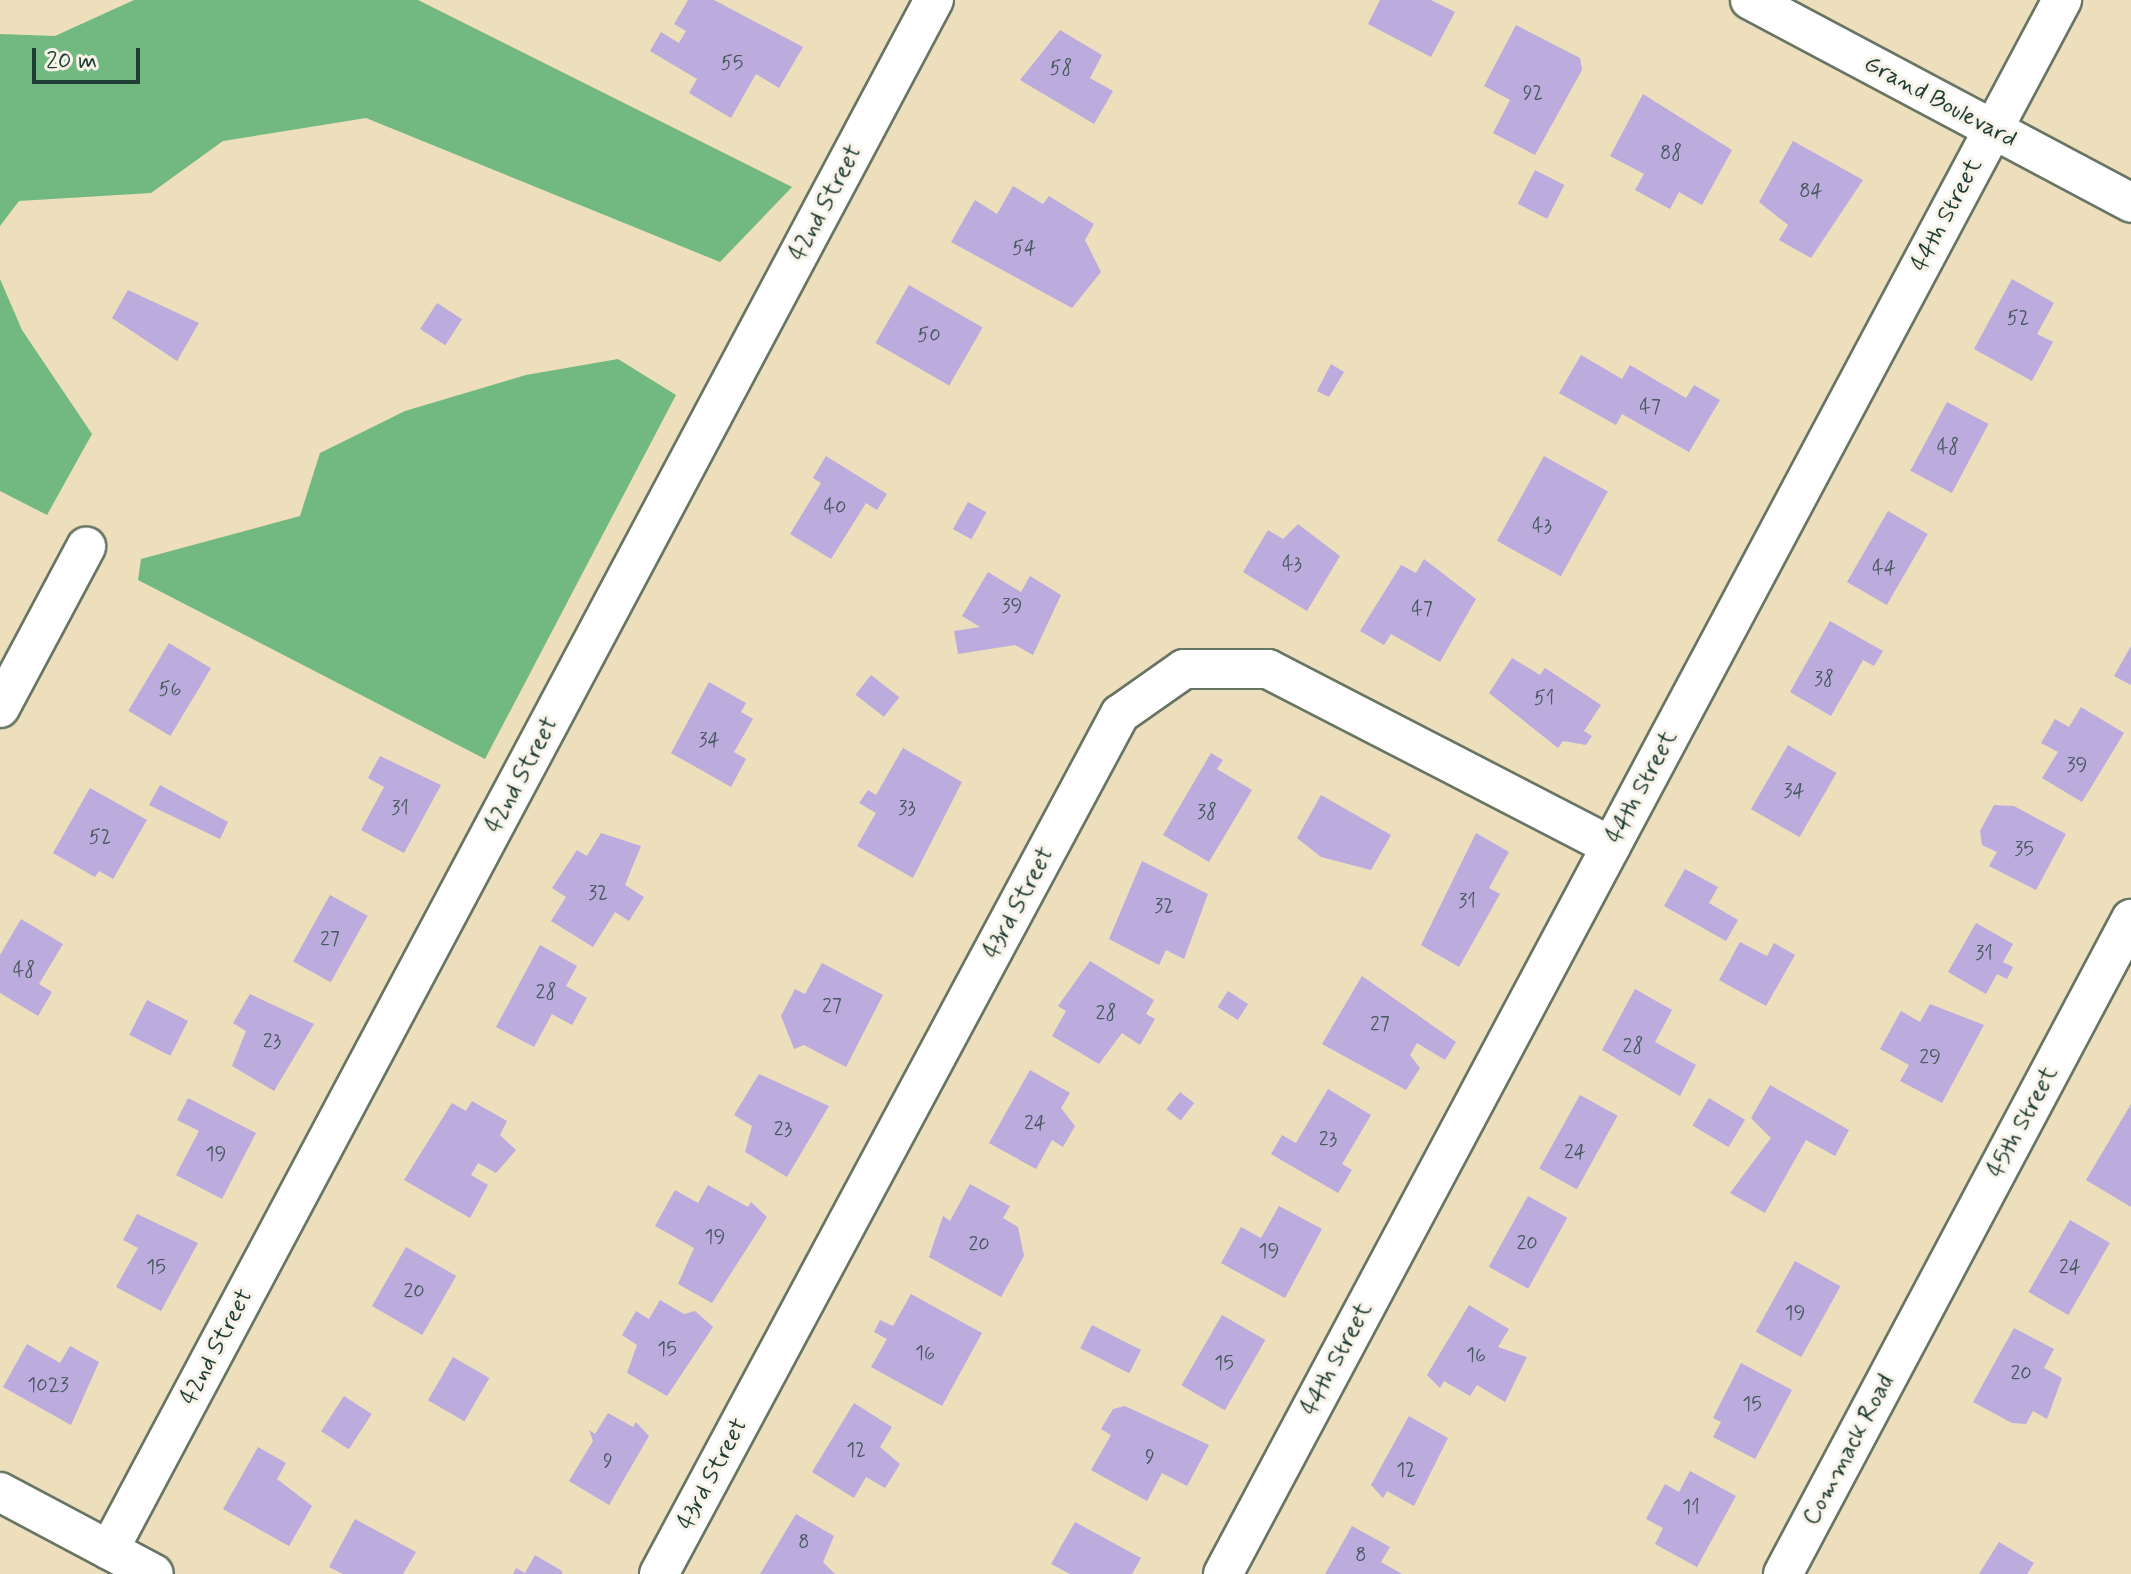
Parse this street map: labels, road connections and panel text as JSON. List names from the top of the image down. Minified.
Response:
{"streets":{"street":["Grand Boulevard","42nd Street","44th Street","43rd Street","45th Street","Commack Road"]},"crossings":[["Grand Boulevard","44th Street"],["44th Street","43rd Street"],["45th Street","Commack Road"]],"house_numbers":["55","58","92","88","84","54","52","50","47","48","40","43","43","44","39","47","38","56","51","34","39","34","31","33","38","52","35","32","31","32","27","31","48","28","27","28","27","23","28","29","24","23","23","24","19","19","20","20","19","15","24","20","19","15","16","16","15","20","1023","15","12","9","9","12","11","8","8"],"scale_bar":"20 m"}
